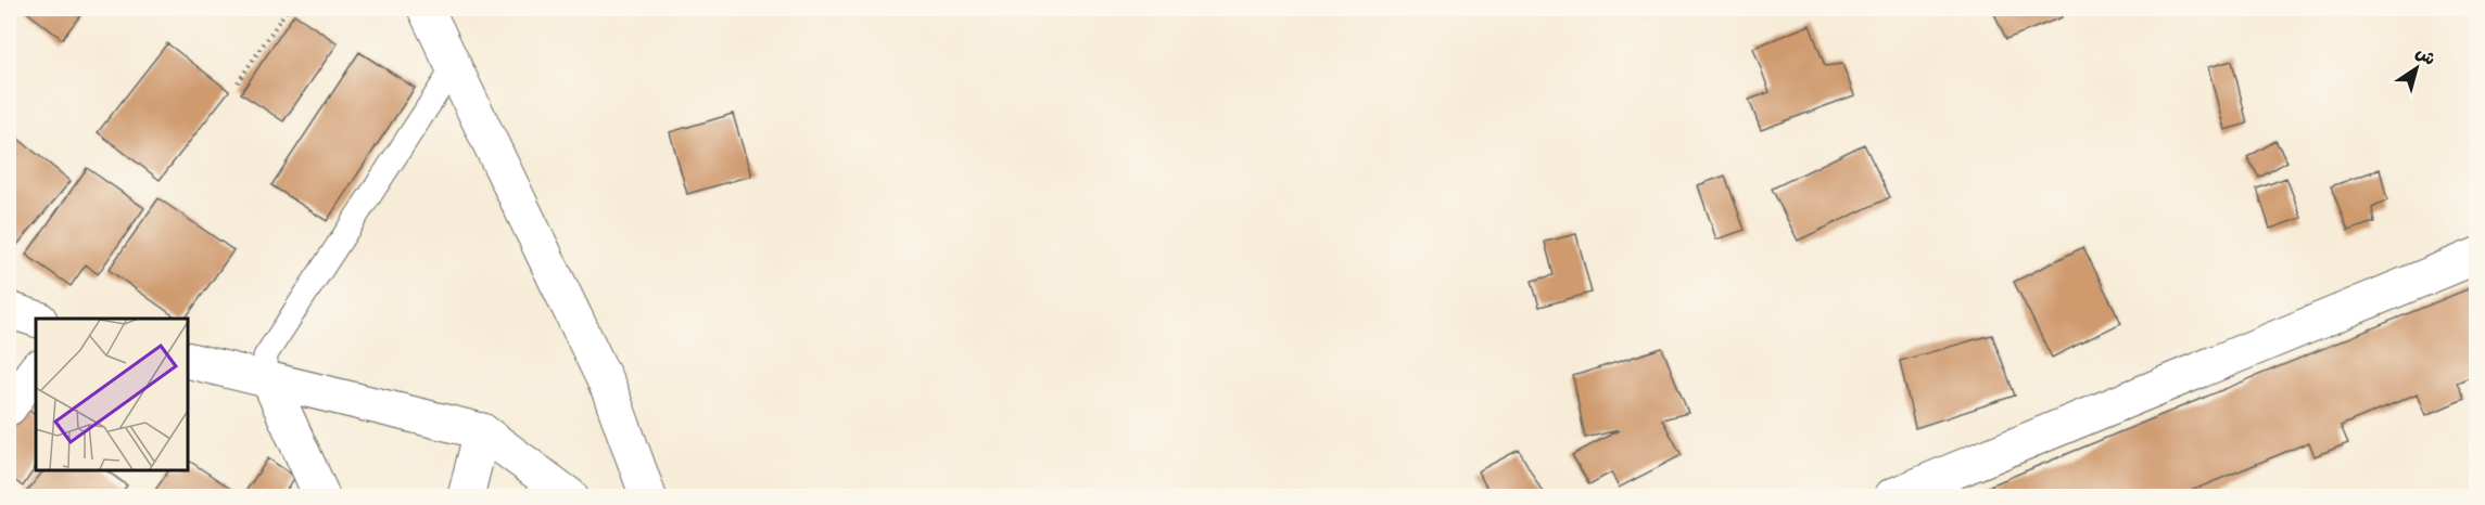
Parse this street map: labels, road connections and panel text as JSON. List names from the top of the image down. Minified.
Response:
{"north":"top right"}
